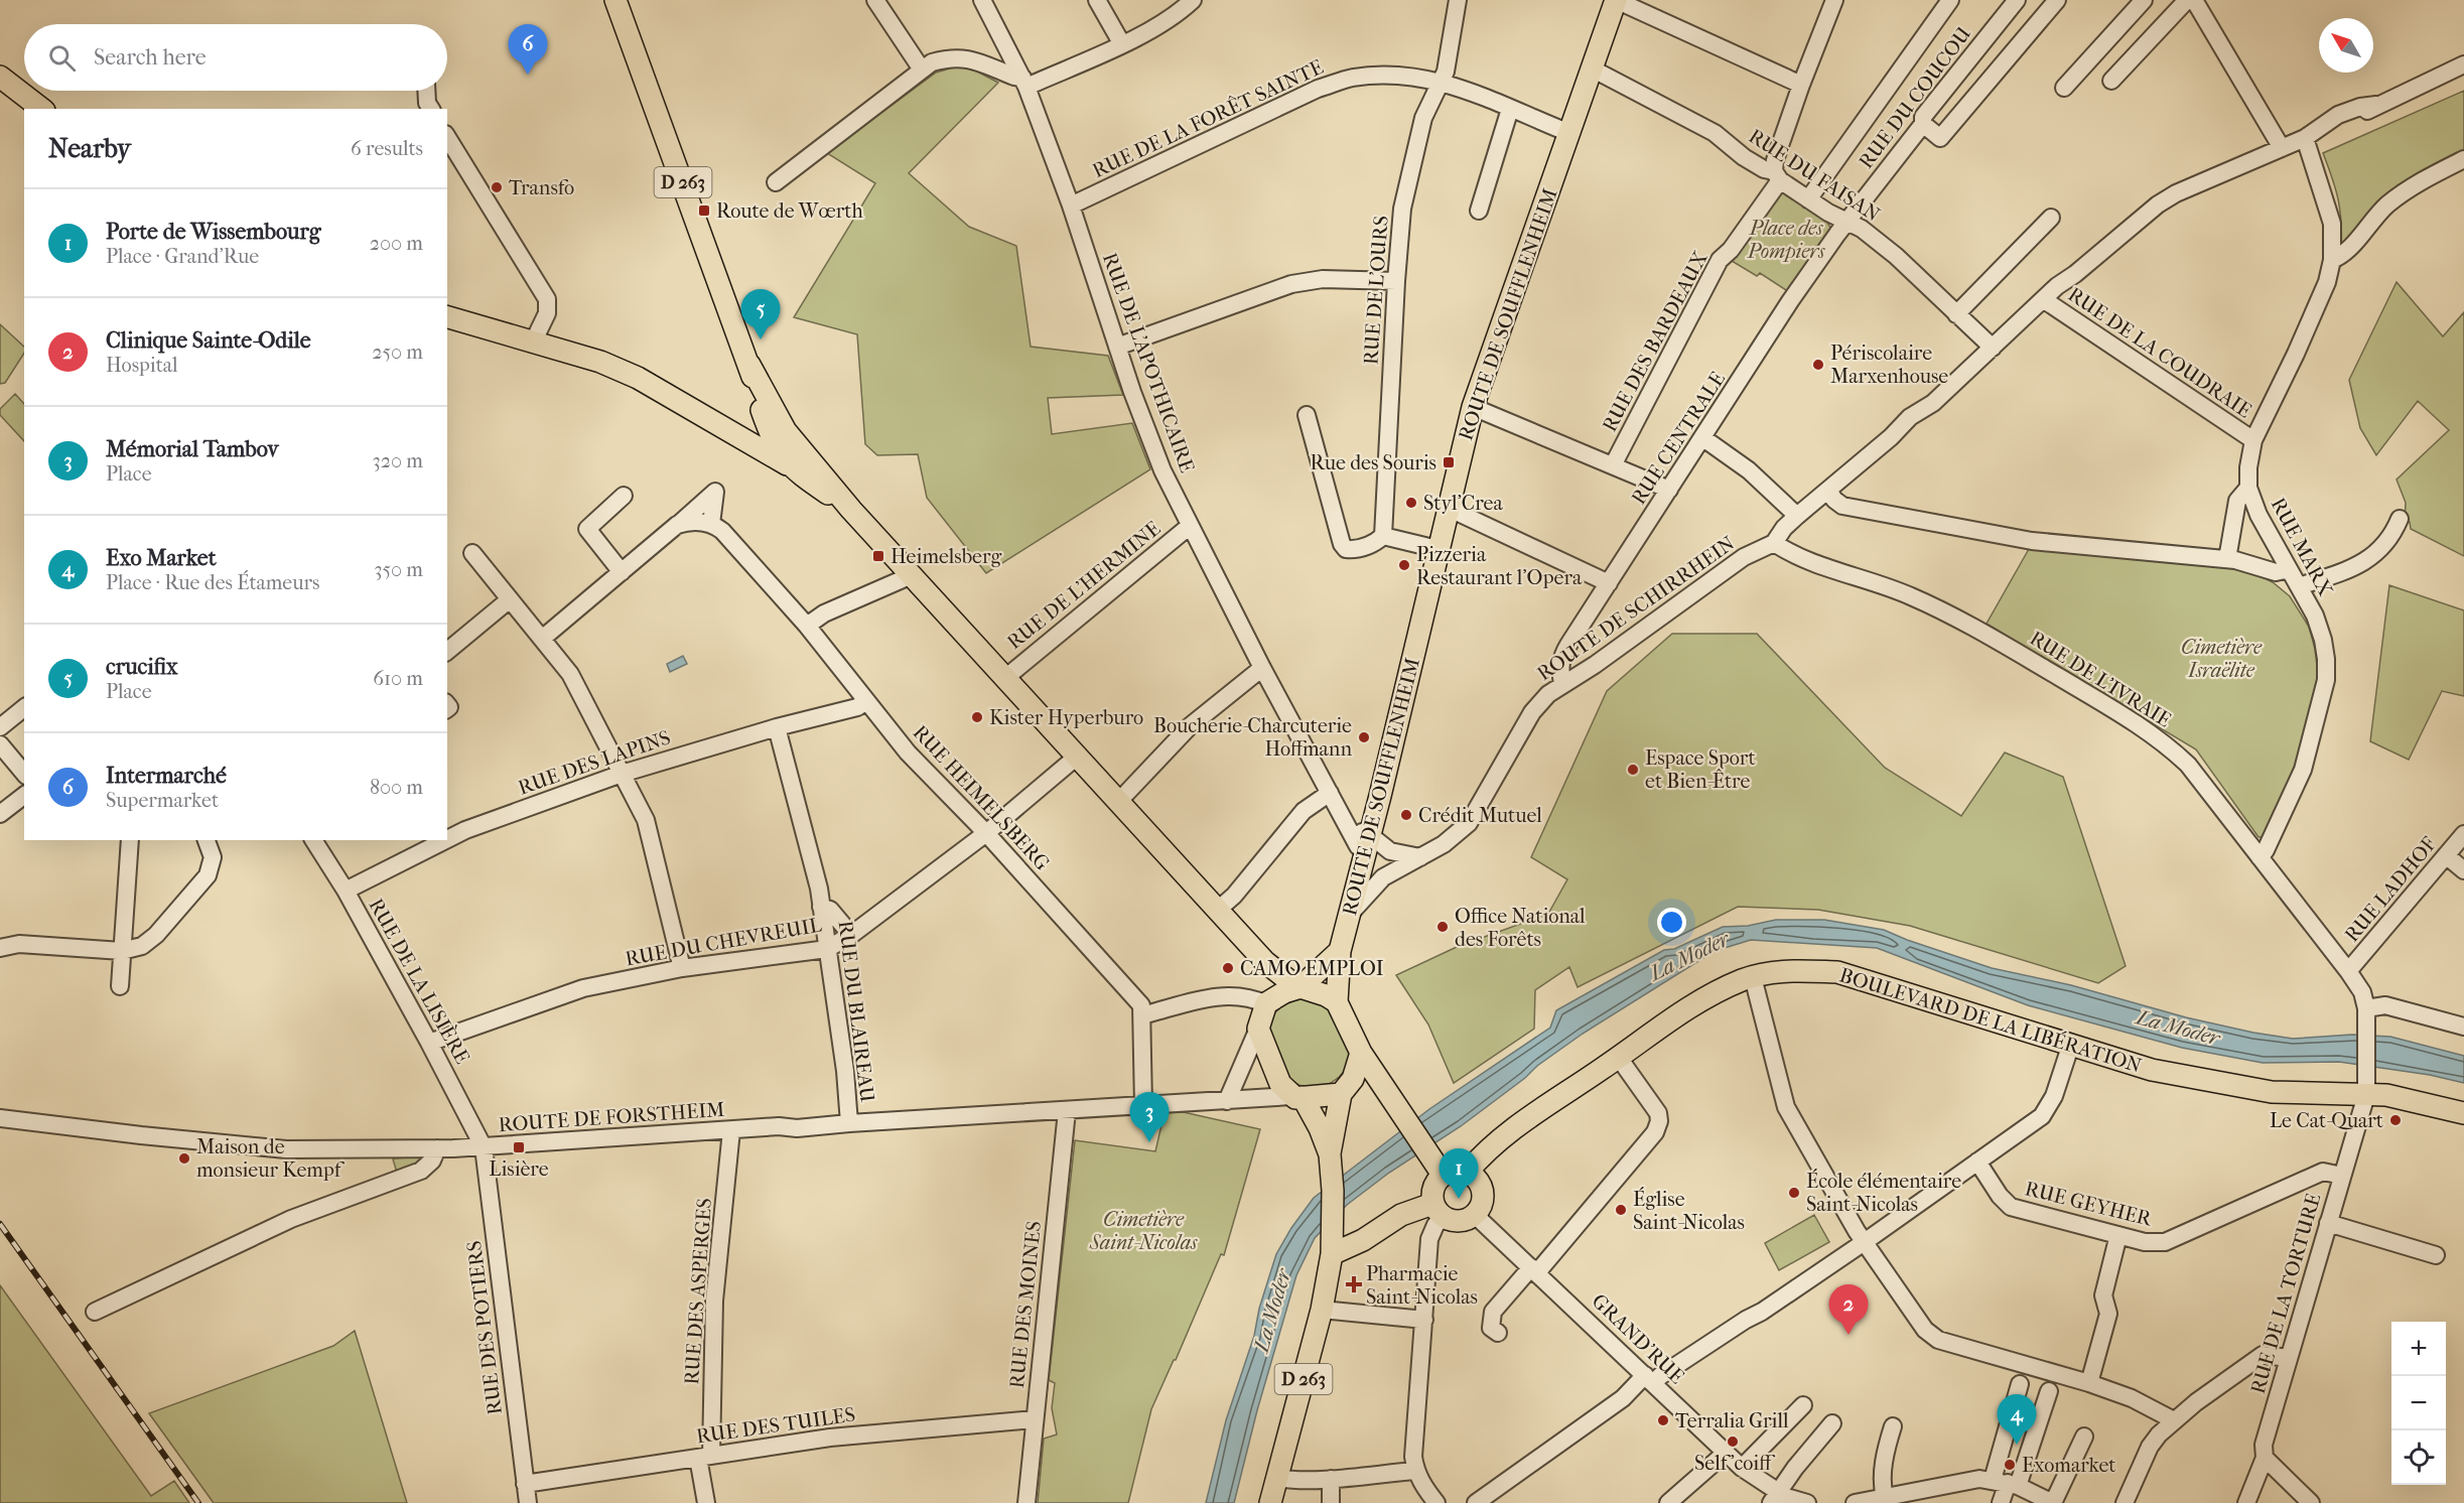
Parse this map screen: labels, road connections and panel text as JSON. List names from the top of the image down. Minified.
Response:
{"streets":{"main road":["D 263","ROUTE DE SOUFFLENHEIM","BOULEVARD DE LA LIBÉRATION"],"street":["RUE DU COUCOU","RUE DE LA FORÊT SAINTE","RUE DU FAISAN","RUE DE L'OURS","RUE DES BARDEAUX","RUE DE LA COUDRAIE","RUE DE L'APOTHICAIRE","RUE CENTRALE","RUE MARX","RUE DE L'HERMINE","ROUTE DE SCHIRRHEIN","RUE DE L'IVRAIE","RUE DES LAPINS","RUE HEIMELSBERG","RUE LADHOF","RUE DU CHEVREUIL","RUE DE LA LISIÈRE","RUE DU BLAIREAU","ROUTE DE FORSTHEIM","RUE GEYHER","RUE DES ASPERGES","RUE DE LA TORTURE","RUE DES MOINES","RUE DES POTIERS","GRAND'RUE","RUE DES TUILES"]},"crossings":[["RUE DU COUCOU","RUE DU FAISAN"],["RUE DU COUCOU","RUE CENTRALE"],["RUE DE LA FORÊT SAINTE","RUE DE L'OURS"],["RUE DE LA FORÊT SAINTE","ROUTE DE SOUFFLENHEIM"],["RUE DE LA FORÊT SAINTE","RUE DE L'APOTHICAIRE"],["RUE DU FAISAN","ROUTE DE SOUFFLENHEIM"],["RUE DU FAISAN","RUE DES BARDEAUX"],["RUE DU FAISAN","RUE CENTRALE"],["RUE DU FAISAN","ROUTE DE SCHIRRHEIN"],["D 263","ROUTE DE SOUFFLENHEIM"],["D 263","RUE DE L'HERMINE"],["D 263","RUE DU CHEVREUIL"],["D 263","ROUTE DE FORSTHEIM"],["ROUTE DE SOUFFLENHEIM","RUE DE L'APOTHICAIRE"],["ROUTE DE SOUFFLENHEIM","ROUTE DE SCHIRRHEIN"],["ROUTE DE SOUFFLENHEIM","ROUTE DE FORSTHEIM"],["RUE DE LA COUDRAIE","RUE MARX"],["RUE DE LA COUDRAIE","ROUTE DE SCHIRRHEIN"],["RUE DE L'APOTHICAIRE","RUE DE L'HERMINE"],["RUE CENTRALE","ROUTE DE SCHIRRHEIN"],["RUE MARX","ROUTE DE SCHIRRHEIN"],["RUE MARX","RUE DE L'IVRAIE"],["ROUTE DE SCHIRRHEIN","RUE DE L'IVRAIE"],["RUE DE L'IVRAIE","RUE LADHOF"],["RUE DE L'IVRAIE","RUE DE LA TORTURE"],["RUE DES LAPINS","RUE HEIMELSBERG"],["RUE DES LAPINS","RUE DE LA LISIÈRE"],["RUE DES LAPINS","RUE DU BLAIREAU"],["RUE HEIMELSBERG","RUE DU CHEVREUIL"],["RUE DU CHEVREUIL","RUE DE LA LISIÈRE"],["RUE DU CHEVREUIL","RUE DU BLAIREAU"],["RUE DE LA LISIÈRE","ROUTE DE FORSTHEIM"],["RUE DE LA LISIÈRE","RUE DES POTIERS"],["RUE DU BLAIREAU","ROUTE DE FORSTHEIM"],["BOULEVARD DE LA LIBÉRATION","RUE DE LA TORTURE"],["BOULEVARD DE LA LIBÉRATION","GRAND'RUE"],["ROUTE DE FORSTHEIM","RUE DES ASPERGES"],["ROUTE DE FORSTHEIM","RUE DES MOINES"],["ROUTE DE FORSTHEIM","RUE DES POTIERS"],["RUE GEYHER","RUE DE LA TORTURE"],["RUE DES ASPERGES","RUE DES TUILES"],["RUE DES MOINES","RUE DES TUILES"],["RUE DES POTIERS","RUE DES TUILES"]],"water":["La Moder"],"parks":["Place des Pompiers","Cimetière Israëlite","Cimetière Saint-Nicolas"],"places":{"other":["Transfo","Périscolaire Marxenhouse","Styl'Crea","Pizzeria Restaurant l’Opera","Kister Hyperburo","Boucherie-Charcuterie Hoffmann","Espace Sport et Bien-Être","Crédit Mutuel","Office National des Forêts","CAMO EMPLOI","Le Cat-Quart","Maison de monsieur Kempf","École élémentaire Saint-Nicolas","Église Saint-Nicolas","Terralia Grill","Self'coiff","Exomarket"],"transit":["Route de Wœrth","Rue des Souris","Heimelsberg","Lisière"],"health":["Pharmacie Saint-Nicolas"]},"north":"top left","page":{"pins":["6","5","3","1","2","4"],"search":"Search here","heading":["Nearby","6 results"],"list":[{"mark":"1","name":"Porte de Wissembourg","note":"Place · Grand'Rue","value":"200 m"},{"mark":"2","name":"Clinique Sainte-Odile","note":"Hospital","value":"250 m"},{"mark":"3","name":"Mémorial Tambov","note":"Place","value":"320 m"},{"mark":"4","name":"Exo Market","note":"Place · Rue des Étameurs","value":"350 m"},{"mark":"5","name":"crucifix","note":"Place","value":"610 m"},{"mark":"6","name":"Intermarché","note":"Supermarket","value":"800 m"}],"map_buttons":["+","−"]}}
